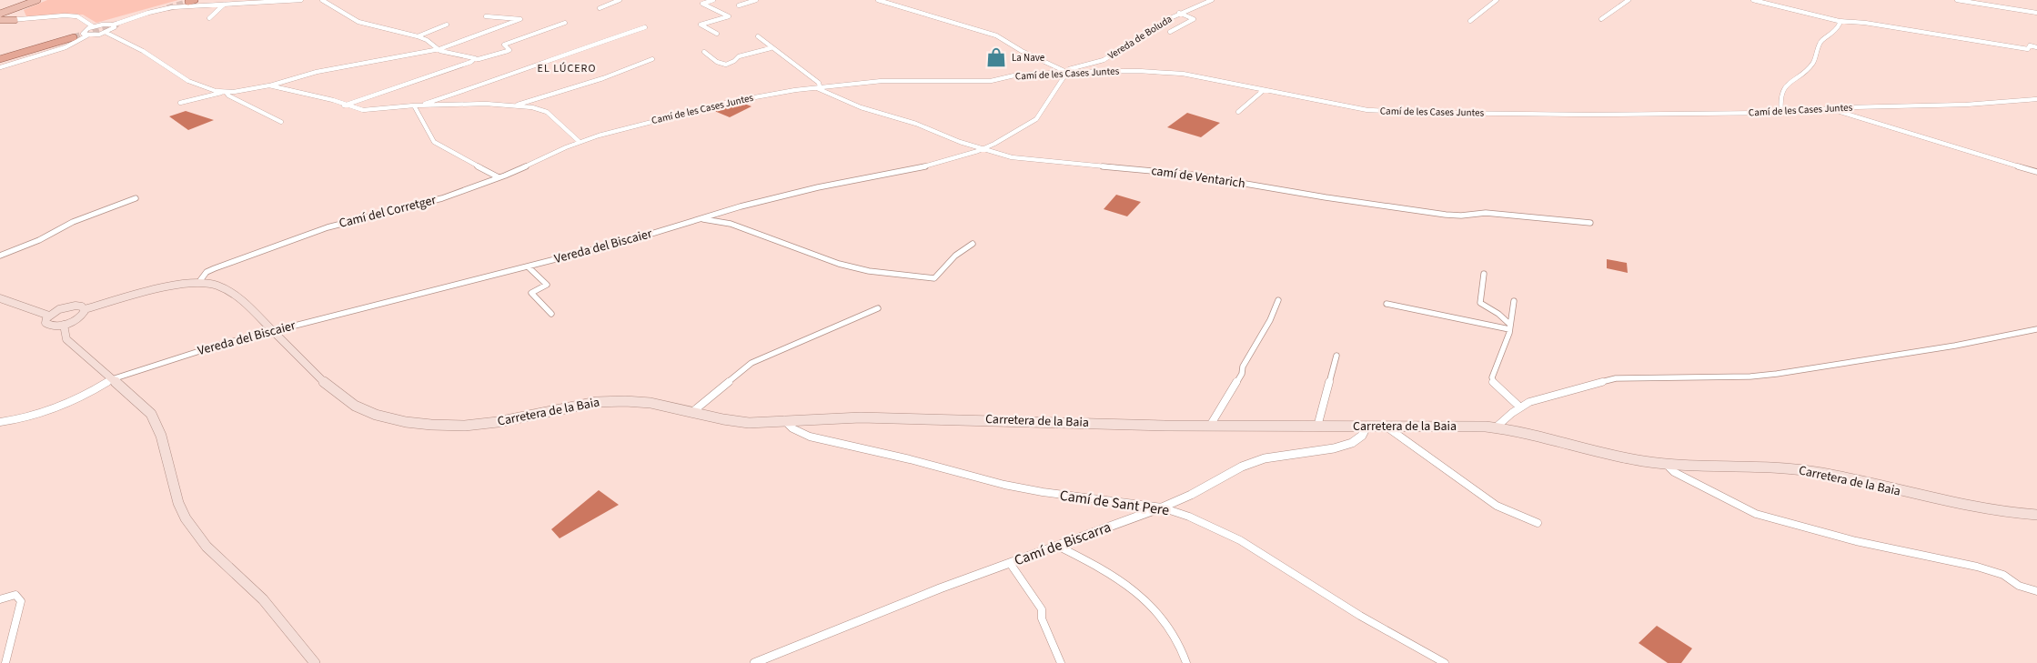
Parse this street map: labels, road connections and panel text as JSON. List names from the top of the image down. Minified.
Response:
{"streets":{"main road":["Carretera de la Baia"],"street":["Vereda de Boluda","Camí de les Cases Juntes","camí de Ventarich","Camí del Corretger","Vereda del Biscaier","Camí de Sant Pere","Camí de Biscarra"]},"crossings":[["Vereda de Boluda","Camí de les Cases Juntes"],["Vereda de Boluda","Vereda del Biscaier"],["Camí de les Cases Juntes","camí de Ventarich"],["Camí de les Cases Juntes","Camí del Corretger"],["Camí de les Cases Juntes","Vereda del Biscaier"],["camí de Ventarich","Vereda del Biscaier"],["Camí del Corretger","Carretera de la Baia"],["Vereda del Biscaier","Carretera de la Baia"],["Carretera de la Baia","Camí de Sant Pere"],["Carretera de la Baia","Camí de Biscarra"],["Camí de Sant Pere","Camí de Biscarra"]],"districts":["EL LÚCERO"],"places":{"shop":["La Nave"]}}
